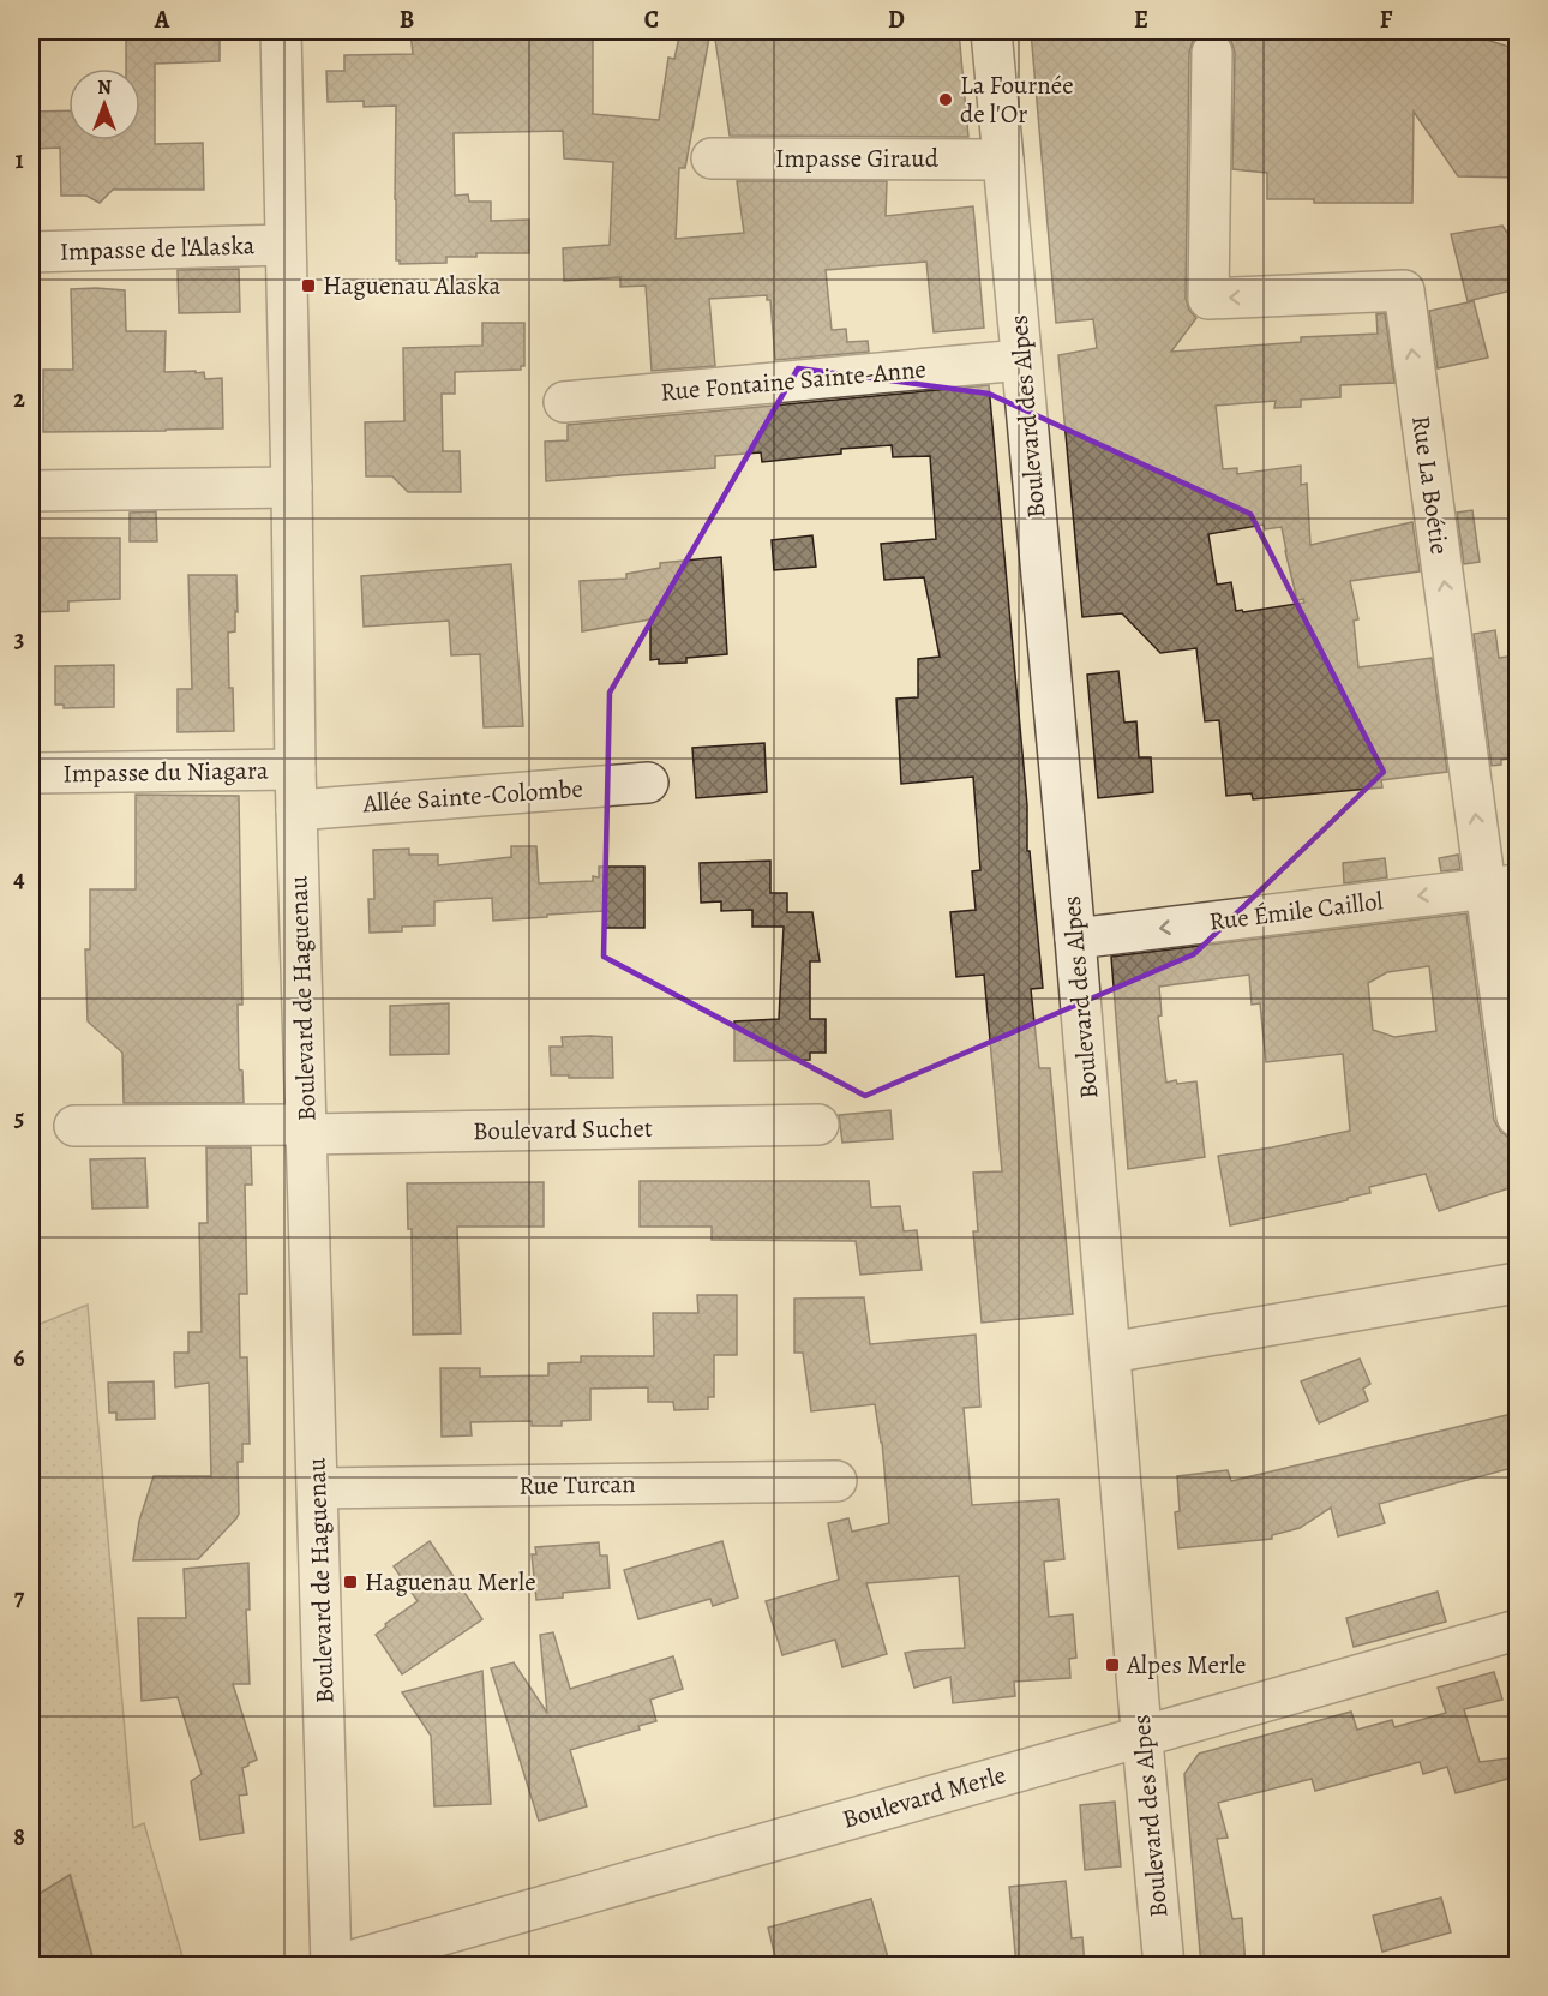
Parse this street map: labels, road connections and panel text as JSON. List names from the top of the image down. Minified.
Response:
{"streets":{"street":["Impasse Giraud","Impasse de l'Alaska","Rue Fontaine Sainte-Anne","Boulevard des Alpes","Rue La Boétie","Impasse du Niagara","Allée Sainte-Colombe","Rue Émile Caillol","Boulevard de Haguenau","Boulevard Suchet","Rue Turcan","Boulevard Merle"]},"crossings":[["Impasse Giraud","Boulevard des Alpes"],["Impasse de l'Alaska","Boulevard de Haguenau"],["Rue Fontaine Sainte-Anne","Boulevard des Alpes"],["Boulevard des Alpes","Rue Émile Caillol"],["Boulevard des Alpes","Boulevard Merle"],["Rue La Boétie","Rue Émile Caillol"],["Impasse du Niagara","Boulevard de Haguenau"],["Allée Sainte-Colombe","Boulevard de Haguenau"],["Boulevard de Haguenau","Boulevard Suchet"],["Boulevard de Haguenau","Rue Turcan"],["Boulevard de Haguenau","Boulevard Merle"]],"one_way":["Rue La Boétie","Rue Émile Caillol"],"places":{"other":["La Fournée de l'Or"],"transit":["Haguenau Alaska","Haguenau Merle","Alpes Merle"]},"north":"top","grid":{"columns":["A","B","C","D","E","F"],"rows":["1","2","3","4","5","6","7","8"]}}
